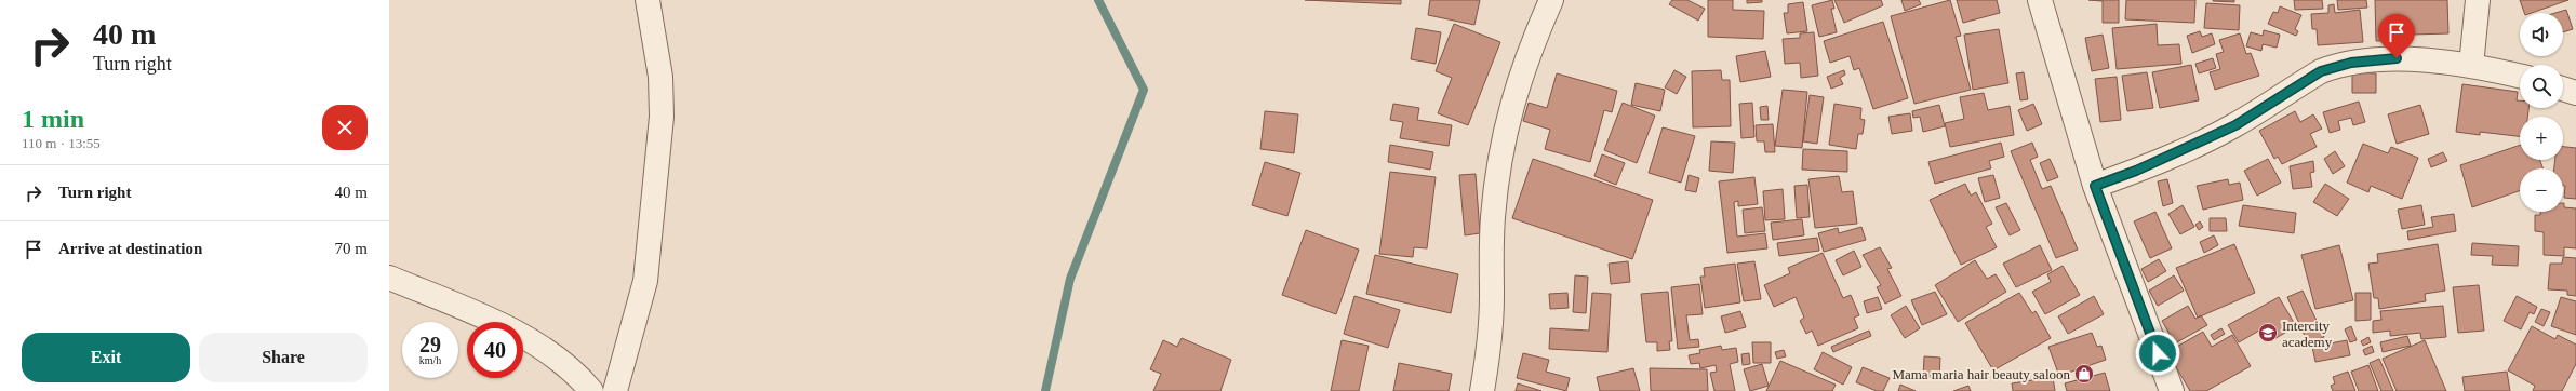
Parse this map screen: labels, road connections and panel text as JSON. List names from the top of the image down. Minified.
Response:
{"places":{"school or university":["Intercity academy"],"shop":["Mama maria hair beauty saloon"]},"page":{"turn":["40 m","Turn right"],"map_buttons":["+","−"],"heading":["1 min","110 m · 13:55"],"list":[{"name":"Turn right","value":"40 m"},{"name":"Arrive at destination","value":"70 m"}],"speed":"29 km/h","limit":"40","buttons":["Exit","Share"]}}
